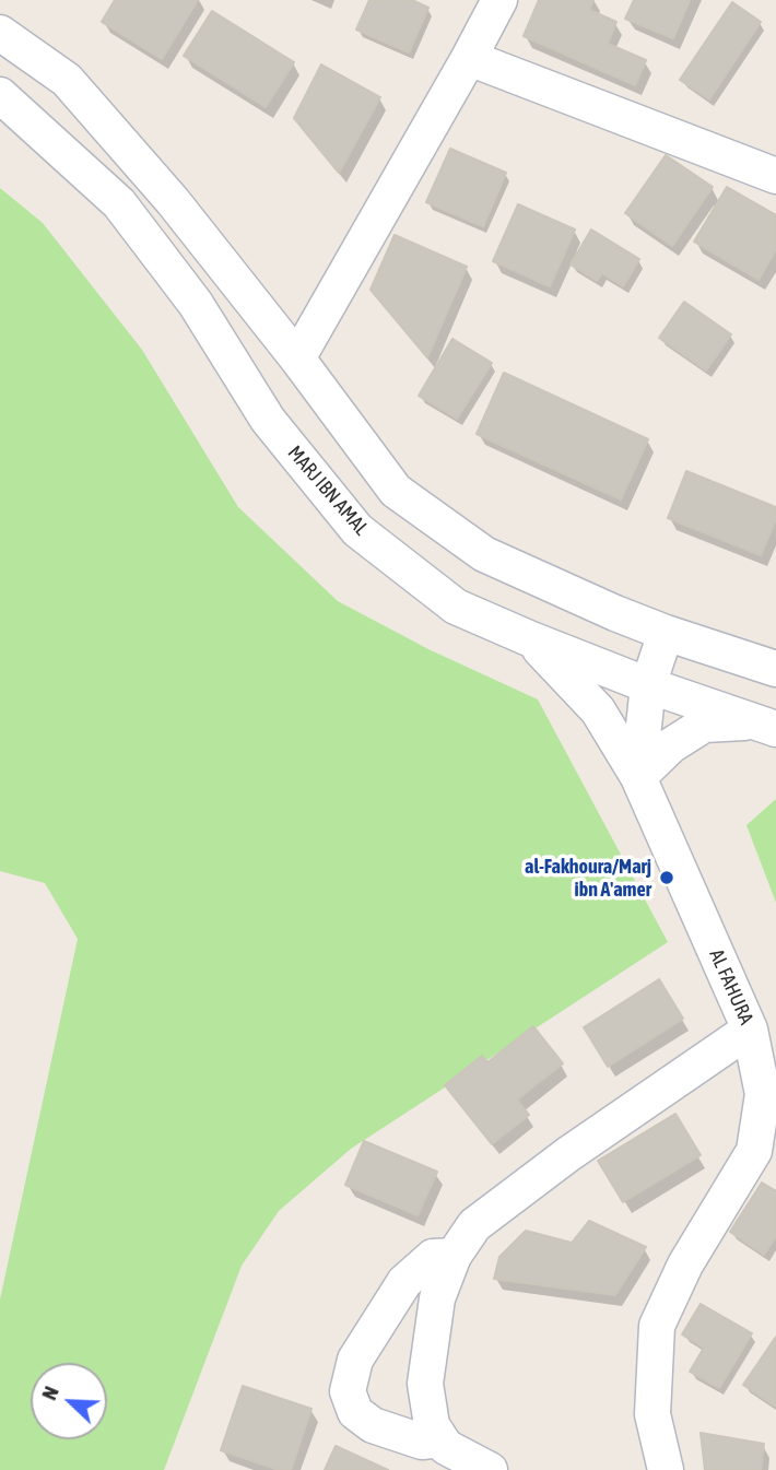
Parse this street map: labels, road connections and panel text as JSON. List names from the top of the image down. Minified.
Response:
{"streets":{"street":["MARJ IBN AMAL","AL FAHURA"]},"crossings":[["MARJ IBN AMAL","AL FAHURA"]],"places":["al-Fakhoura/Marj ibn A'amer"],"north":"top left"}
